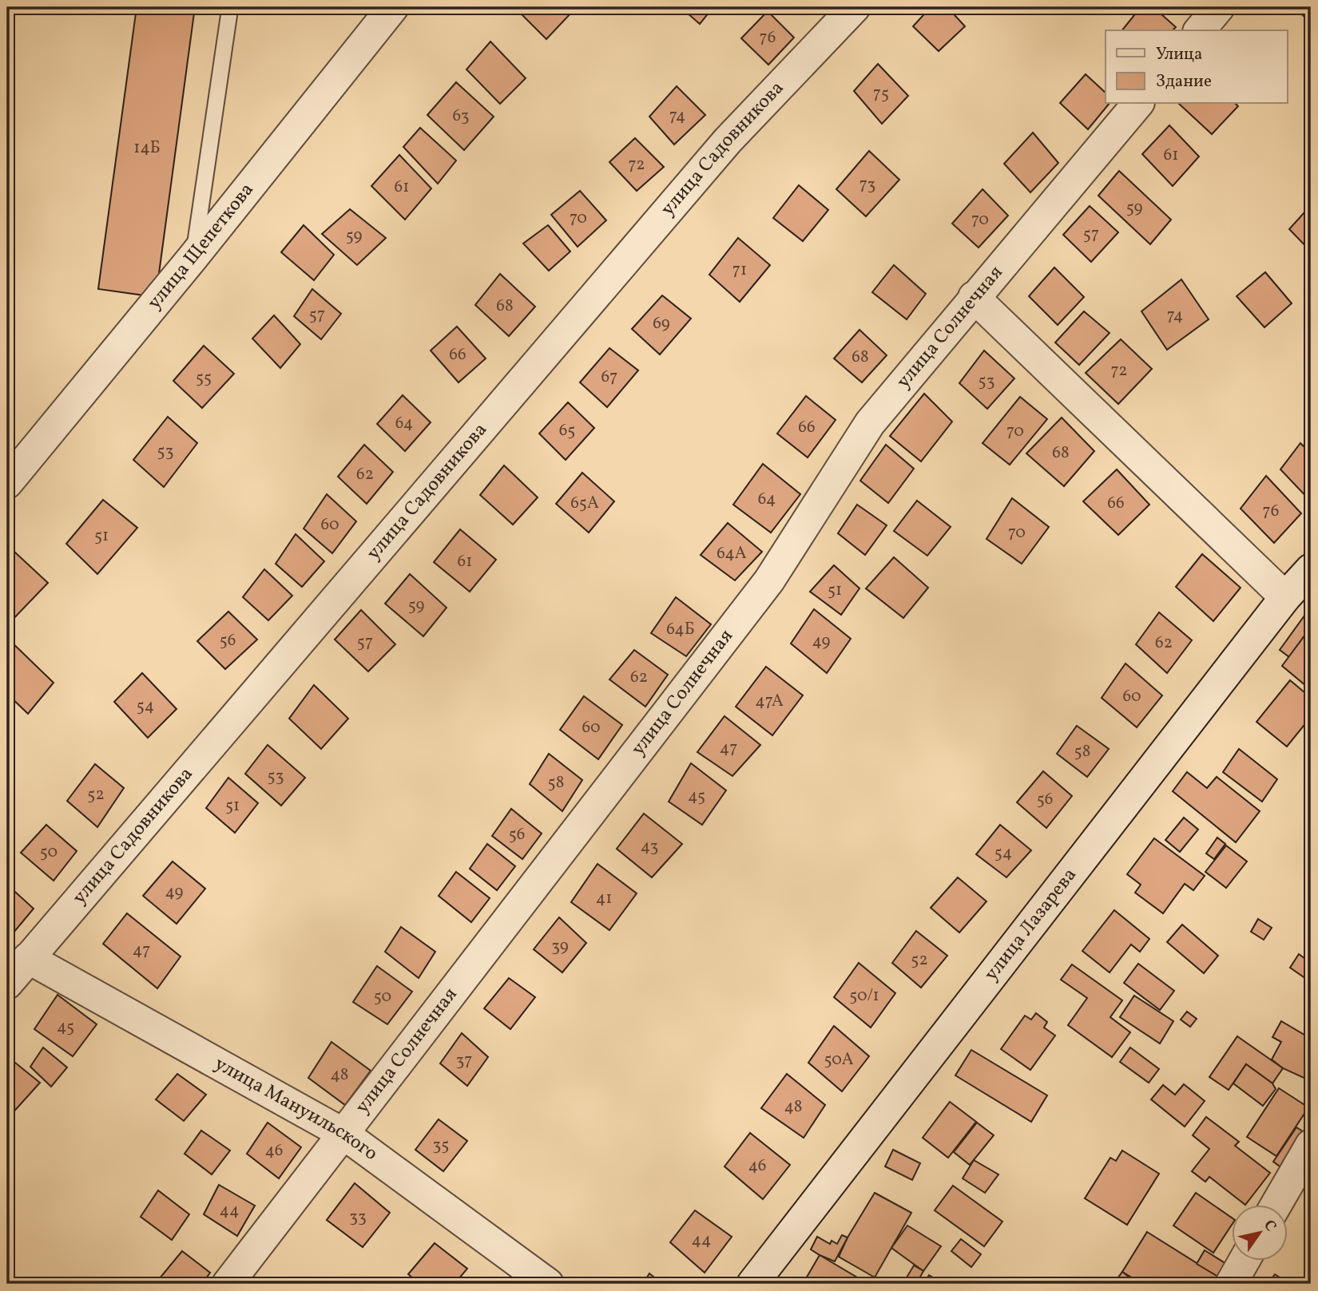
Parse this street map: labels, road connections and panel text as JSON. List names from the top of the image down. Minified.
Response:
{"streets":{"street":["улица Садовникова","улица Щепеткова","улица Солнечная","улица Лазарева","улица Мануильского"]},"crossings":[["улица Садовникова","улица Мануильского"],["улица Солнечная","улица Мануильского"]],"house_numbers":["76","75","63","74","14Б","61","72","73","61","59","70","70","57","59","71","68","57","74","69","66","68","72","67","55","53","64","66","65","70","53","68","62","64","65А","66","76","60","70","51","64А","61","51","59","64Б","56","49","57","62","62","60","47А","54","60","47","58","53","58","52","45","56","51","56","43","50","54","49","41","39","47","52","50/1","50","45","50А","37","48","48","35","46","46","44","33","44"],"legend":["Улица","Здание"],"north":"top right"}
